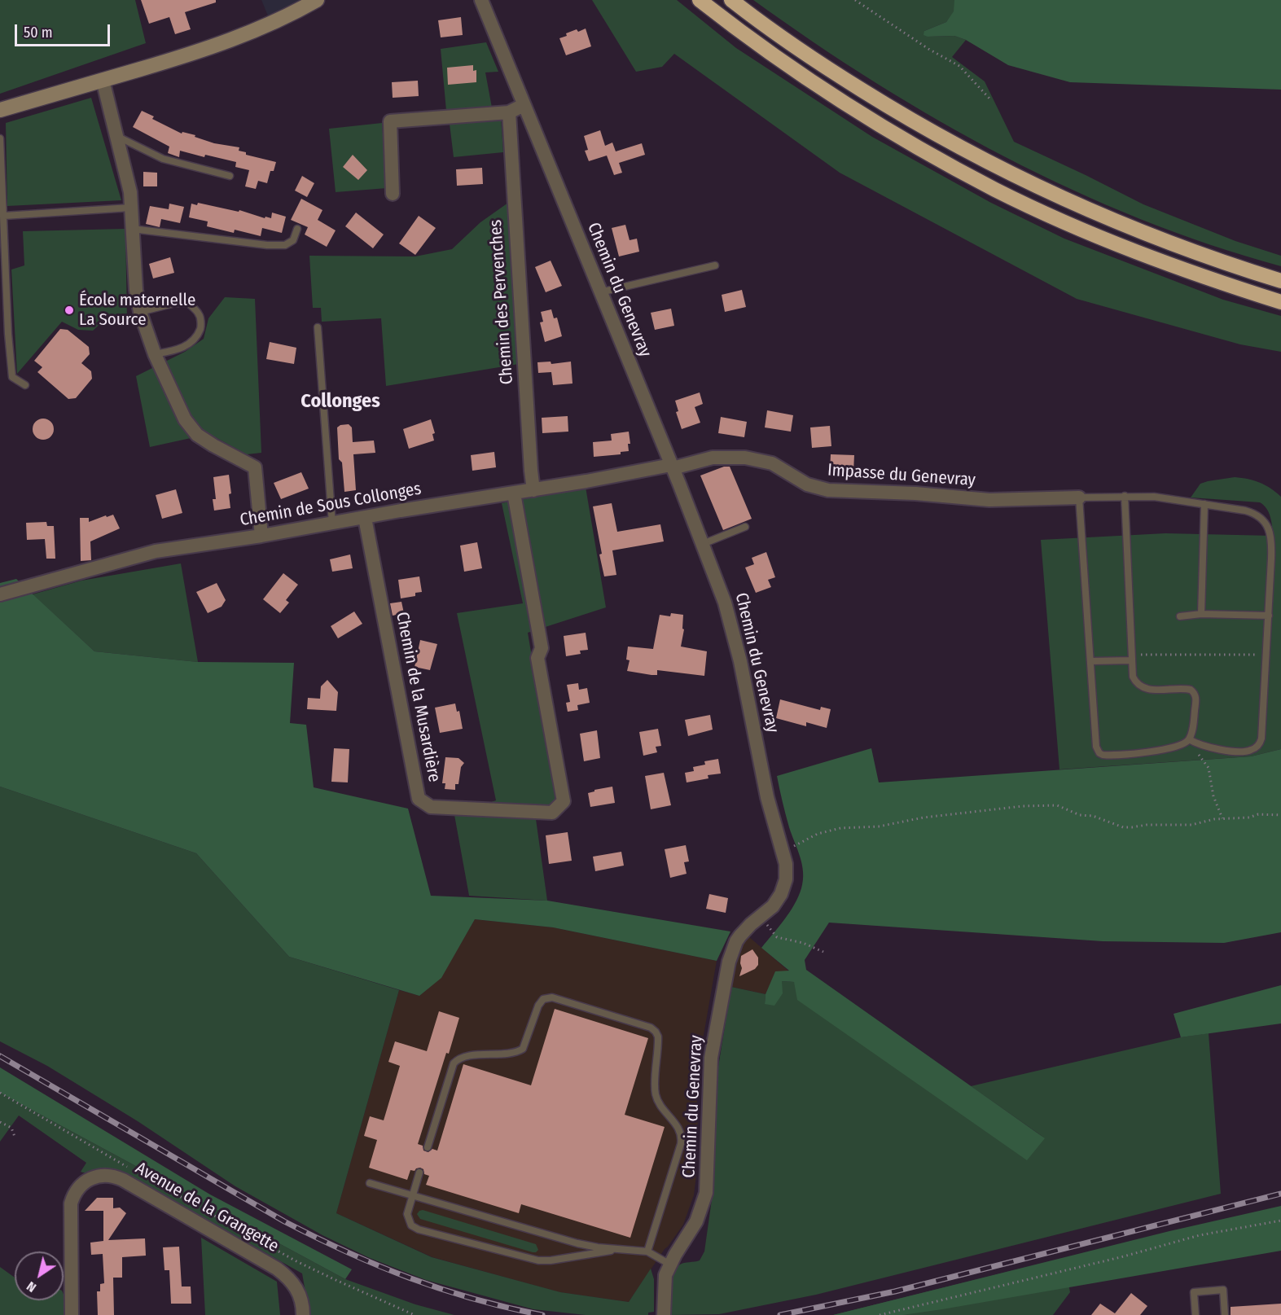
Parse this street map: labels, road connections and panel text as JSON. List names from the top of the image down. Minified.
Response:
{"streets":{"street":["Chemin du Genevray","Chemin des Pervenches","Impasse du Genevray","Chemin de Sous Collonges","Chemin de la Musardière","Avenue de la Grangette"]},"crossings":[["Chemin du Genevray","Impasse du Genevray"],["Chemin du Genevray","Chemin de Sous Collonges"],["Chemin des Pervenches","Chemin de Sous Collonges"],["Impasse du Genevray","Chemin de Sous Collonges"],["Chemin de Sous Collonges","Chemin de la Musardière"]],"districts":["Collonges"],"places":["École maternelle La Source"],"scale_bar":"50 m","north":"bottom left"}
